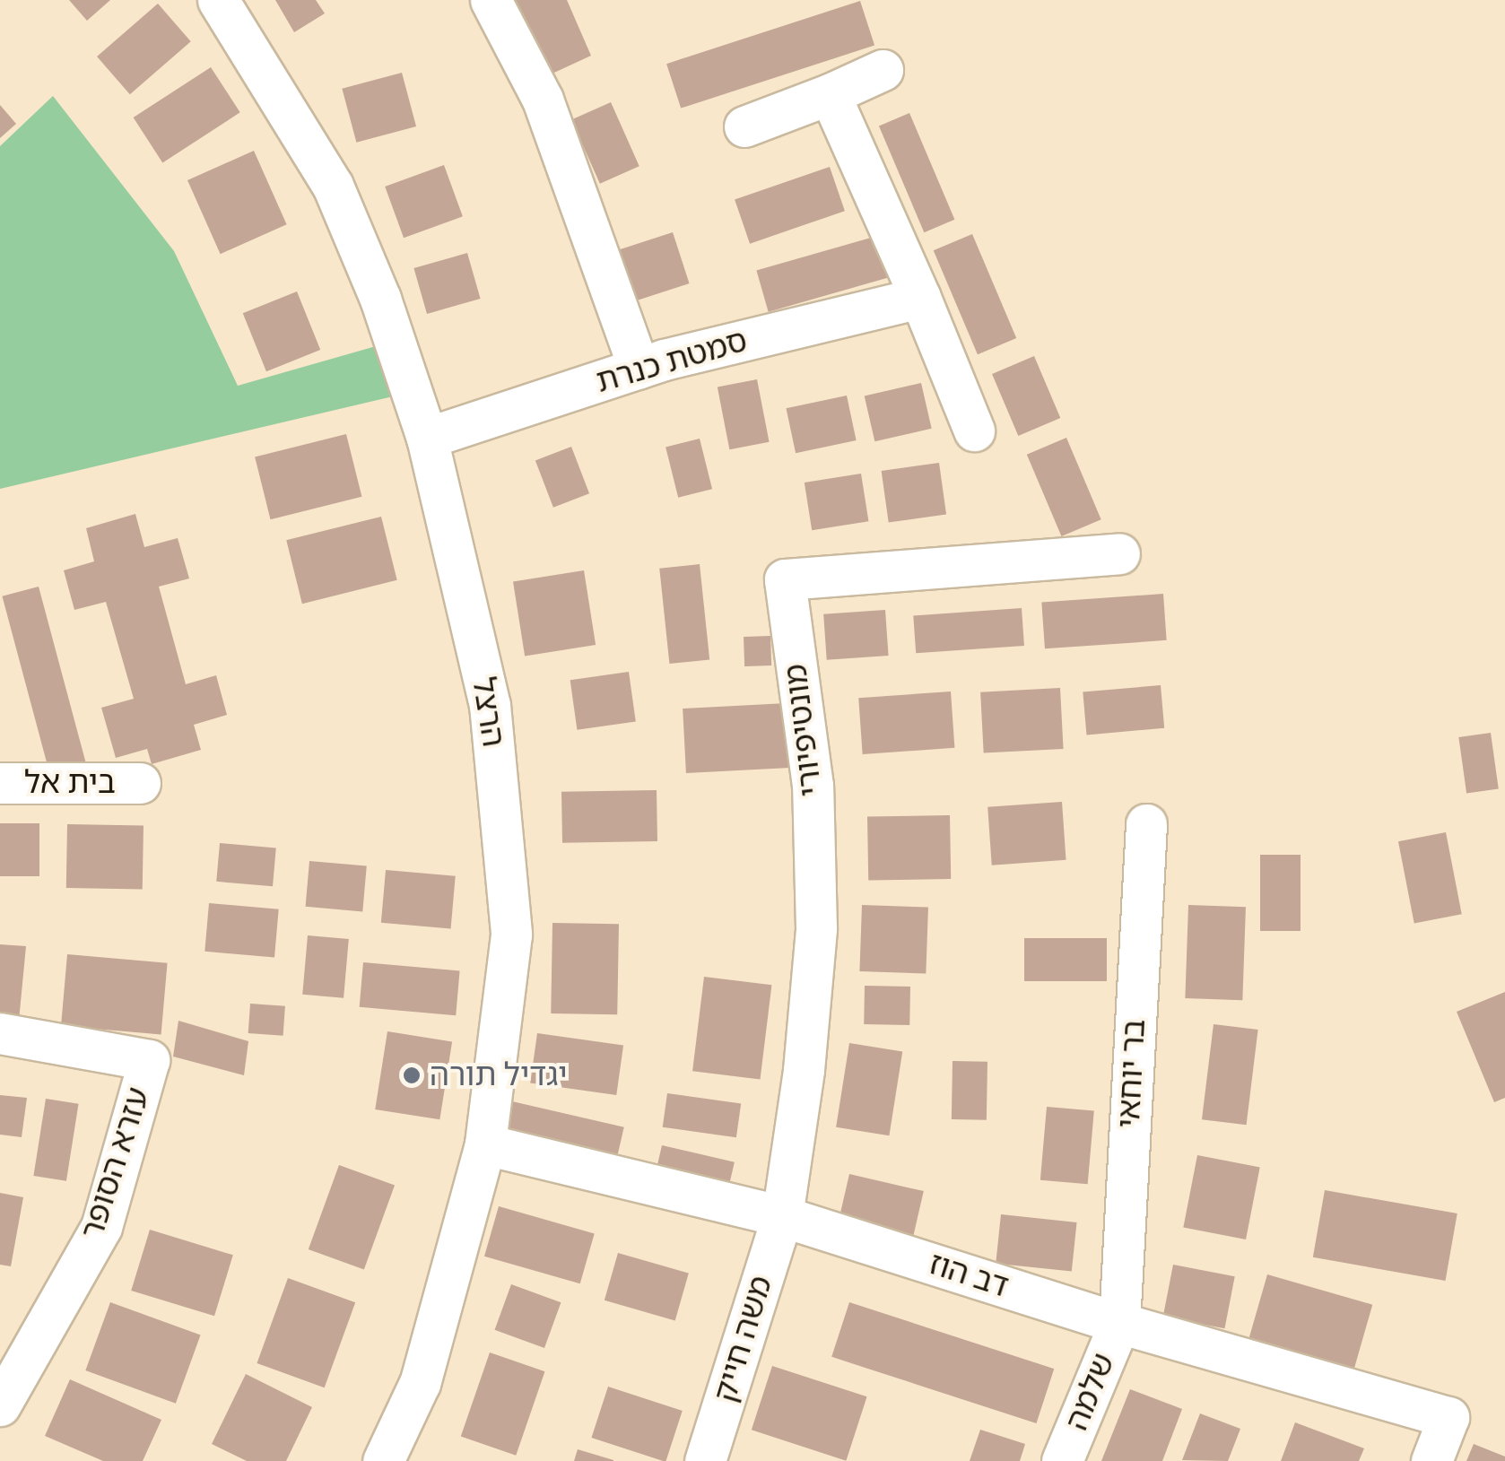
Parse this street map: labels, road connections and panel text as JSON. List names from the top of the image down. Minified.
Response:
{"streets":{"street":["סמטת כנרת","הרצל","מונטיפיורי","בית אל","בר יוחאי","עזרא הסופר","דב הוז","משה חייק","שלמה"]},"crossings":[["סמטת כנרת","הרצל"],["הרצל","דב הוז"],["מונטיפיורי","דב הוז"],["מונטיפיורי","משה חייק"],["בר יוחאי","דב הוז"],["בר יוחאי","שלמה"],["דב הוז","משה חייק"],["דב הוז","שלמה"]],"places":["יגדיל תורה"]}
